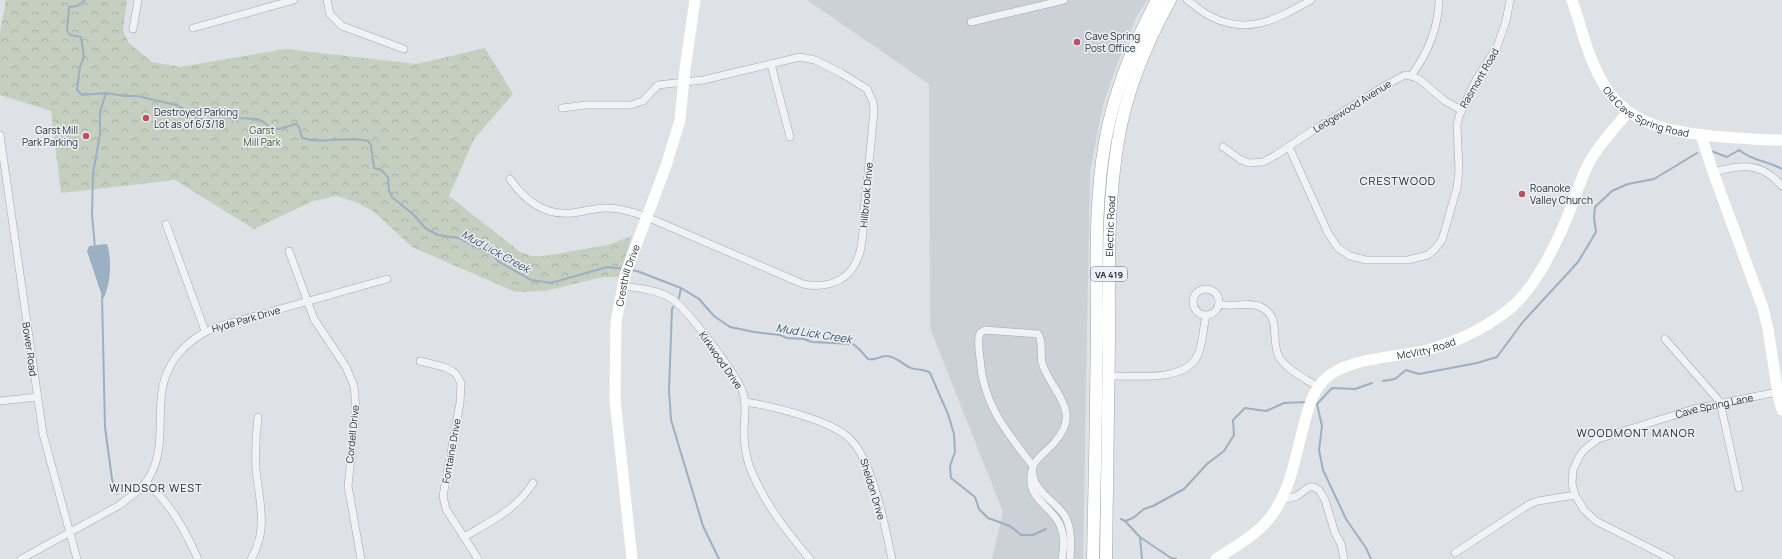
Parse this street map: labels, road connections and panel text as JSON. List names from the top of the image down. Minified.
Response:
{"streets":{"main road":["Electric Road","VA 419"],"street":["Rasmont Road","Ledgewood Avenue","Old Cave Spring Road","Hillbrook Drive","Cresthill Drive","Hyde Park Drive","McVitty Road","Bower Road","Kirkwood Drive","Cave Spring Lane","Cordell Drive","Fontaine Drive","Sheldon Drive"]},"crossings":[["Rasmont Road","Ledgewood Avenue"],["Old Cave Spring Road","McVitty Road"],["Hillbrook Drive","Cresthill Drive"],["Cresthill Drive","Kirkwood Drive"],["Hyde Park Drive","Bower Road"],["Hyde Park Drive","Cordell Drive"],["Kirkwood Drive","Sheldon Drive"]],"districts":["CRESTWOOD","WOODMONT MANOR","WINDSOR WEST"],"water":["Mud Lick Creek"],"parks":["Garst Mill Park"],"places":["Cave Spring Post Office","Destroyed Parking Lot as of 6/3/18","Garst Mill Park Parking","Roanoke Valley Church"]}
